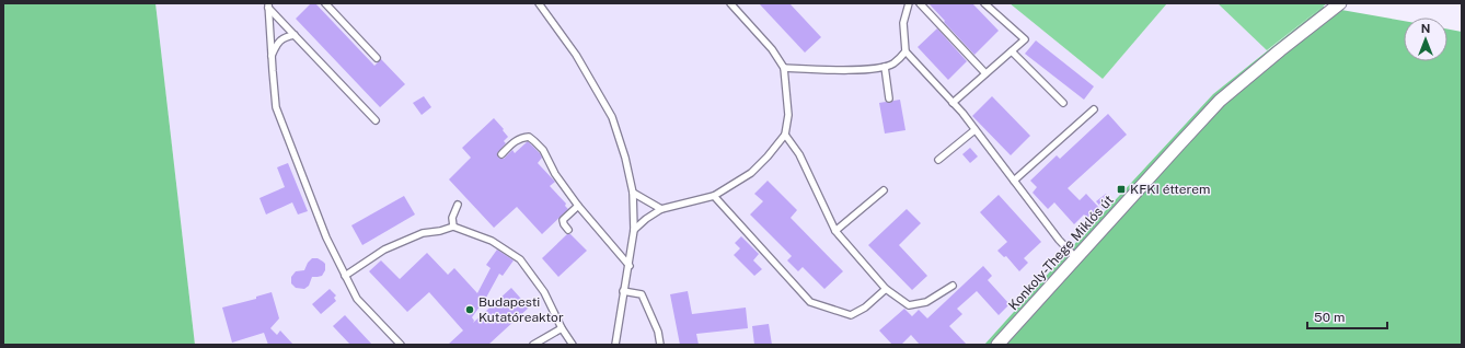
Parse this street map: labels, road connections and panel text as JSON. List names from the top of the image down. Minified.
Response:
{"streets":{"street":["Konkoly-Thege Miklós út"]},"places":{"transit":["KFKI étterem"],"other":["Budapesti Kutatóreaktor"]},"scale_bar":"50 m","north":"top"}
